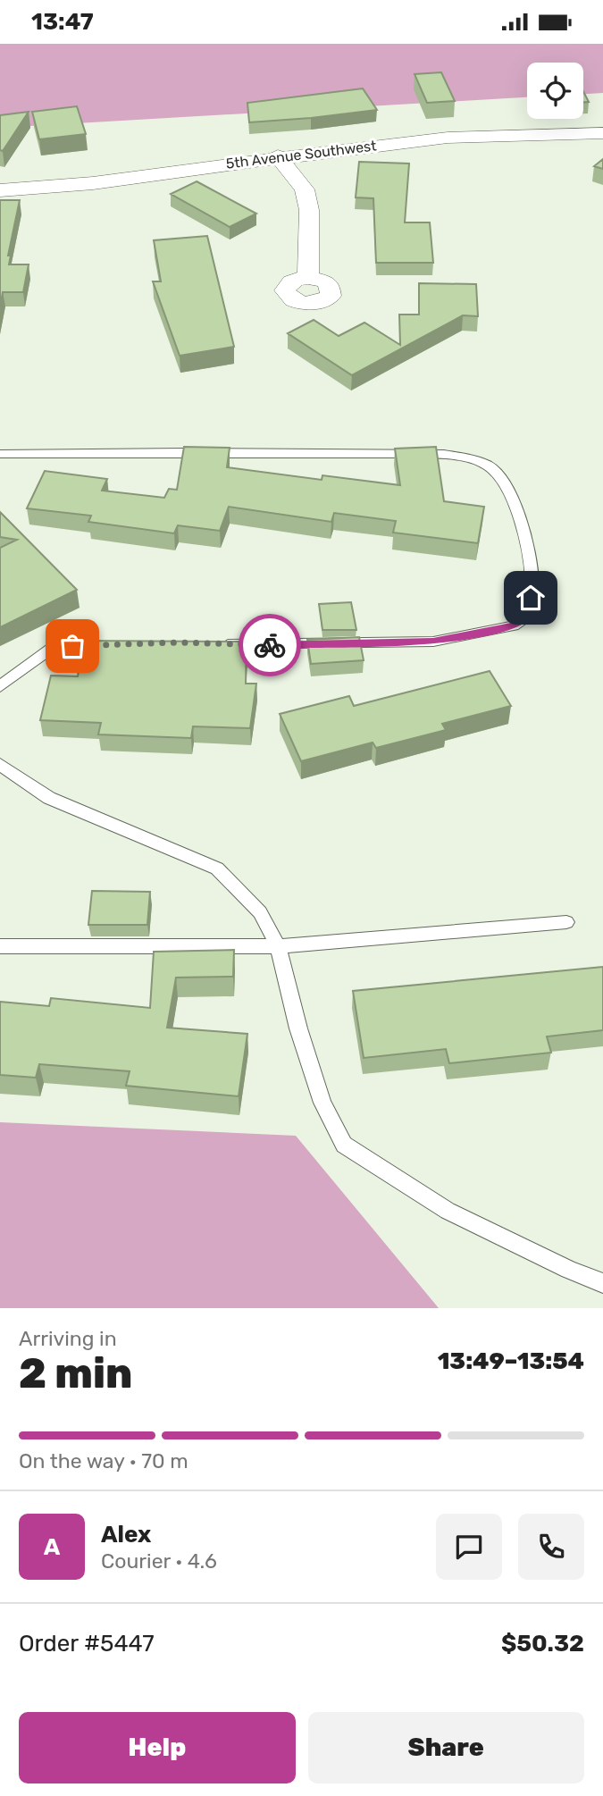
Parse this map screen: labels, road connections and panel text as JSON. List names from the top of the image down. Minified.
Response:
{"streets":{"street":["5th Avenue Southwest"]},"page":{"status":"13:47","heading":["2 min","Arriving in","13:49–13:54"],"panel":["Alex","Courier · 4.6","Order #5447","$50.32"],"bar":"On the way · 70 m","round":"A","buttons":["Help","Share"]}}
